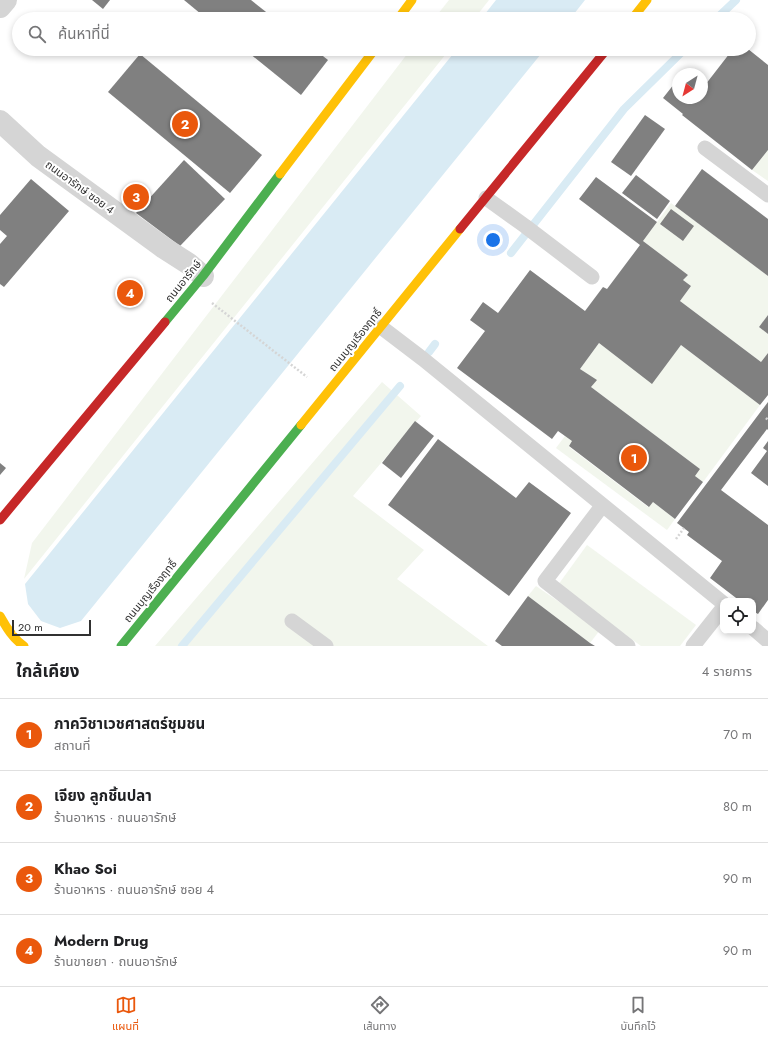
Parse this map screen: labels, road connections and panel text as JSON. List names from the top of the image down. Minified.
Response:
{"streets":{"main road":["ถนนอารักษ์","ถนนบุญเรืองฤทธิ์"],"street":["ถนนอารักษ์ ซอย 4"]},"crossings":[["ถนนอารักษ์ ซอย 4","ถนนอารักษ์"]],"scale_bar":"20 m","north":"bottom left","page":{"search":"ค้นหาที่นี่","pins":["2","3","4","1"],"scale":"20 m","heading":["ใกล้เคียง","4 รายการ"],"list":[{"mark":"1","name":"ภาควิชาเวชศาสตร์ชุมชน","note":"สถานที่","value":"70 m"},{"mark":"2","name":"เจียง ลูกชิ้นปลา","note":"ร้านอาหาร · ถนนอารักษ์","value":"80 m"},{"mark":"3","name":"Khao Soi","note":"ร้านอาหาร · ถนนอารักษ์ ซอย 4","value":"90 m"},{"mark":"4","name":"Modern Drug","note":"ร้านขายยา · ถนนอารักษ์","value":"90 m"}],"nav":["แผนที่","เส้นทาง","บันทึกไว้"]}}
